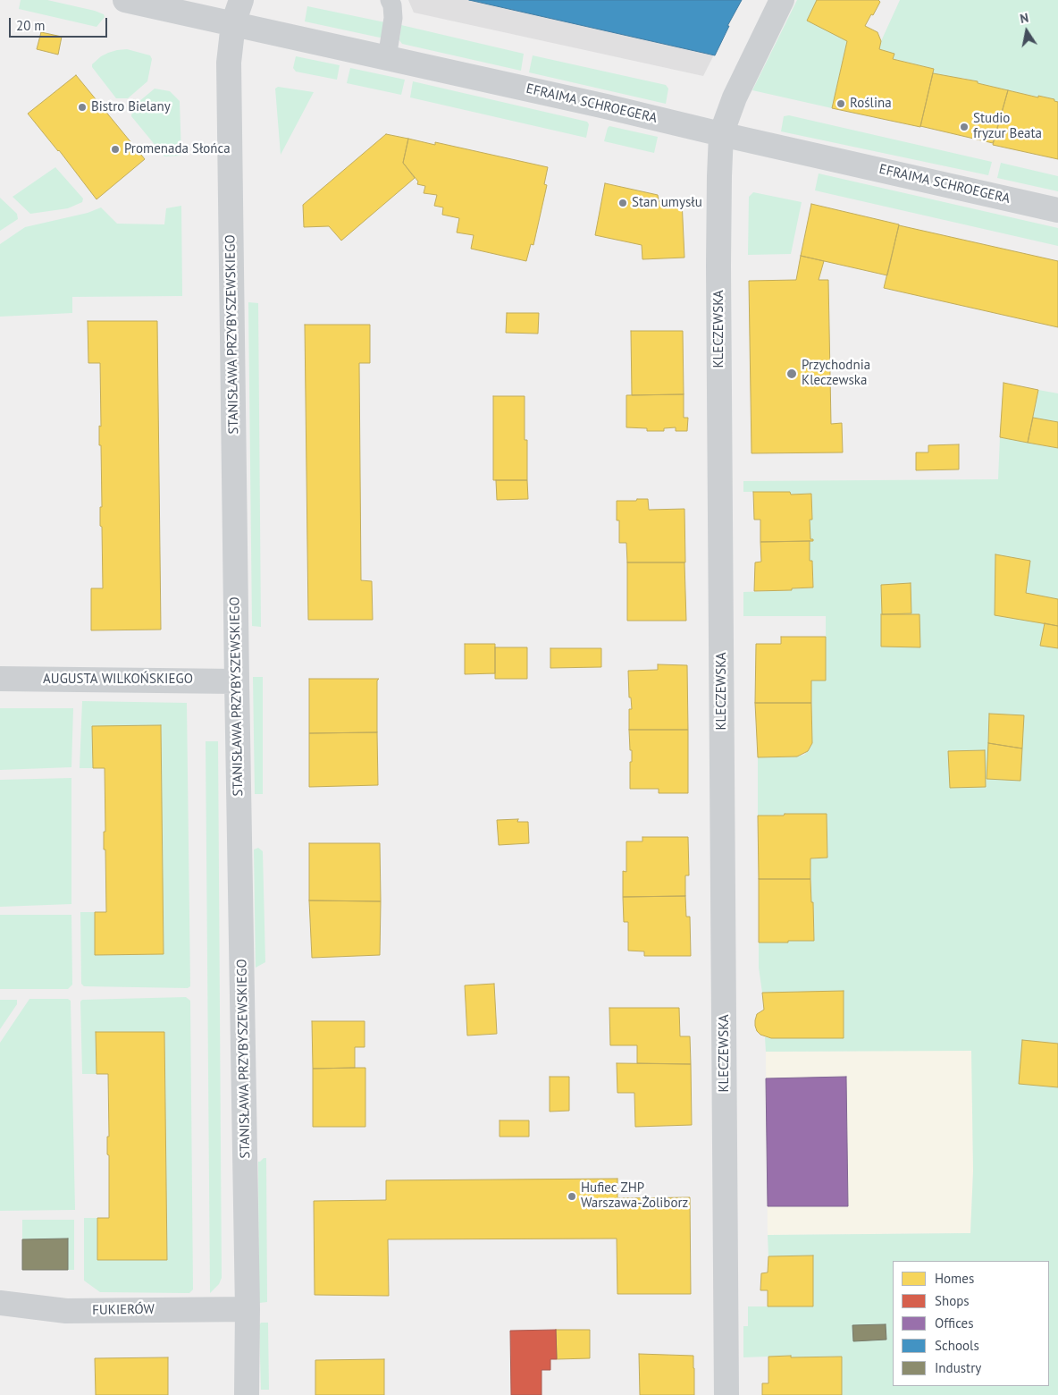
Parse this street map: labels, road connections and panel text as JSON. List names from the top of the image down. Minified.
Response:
{"streets":{"street":["EFRAIMA SCHROEGERA","KLECZEWSKA","STANISŁAWA PRZYBYSZEWSKIEGO","AUGUSTA WILKOŃSKIEGO","FUKIERÓW"]},"crossings":[["EFRAIMA SCHROEGERA","KLECZEWSKA"],["EFRAIMA SCHROEGERA","STANISŁAWA PRZYBYSZEWSKIEGO"],["STANISŁAWA PRZYBYSZEWSKIEGO","AUGUSTA WILKOŃSKIEGO"],["STANISŁAWA PRZYBYSZEWSKIEGO","FUKIERÓW"]],"places":["Roślina","Bistro Bielany","Studio fryzur Beata","Promenada Słońca","Stan umysłu","Przychodnia Kleczewska","Hufiec ZHP Warszawa-Żoliborz"],"legend":["Homes","Shops","Offices","Schools","Industry"],"scale_bar":"20 m","north":"top"}
